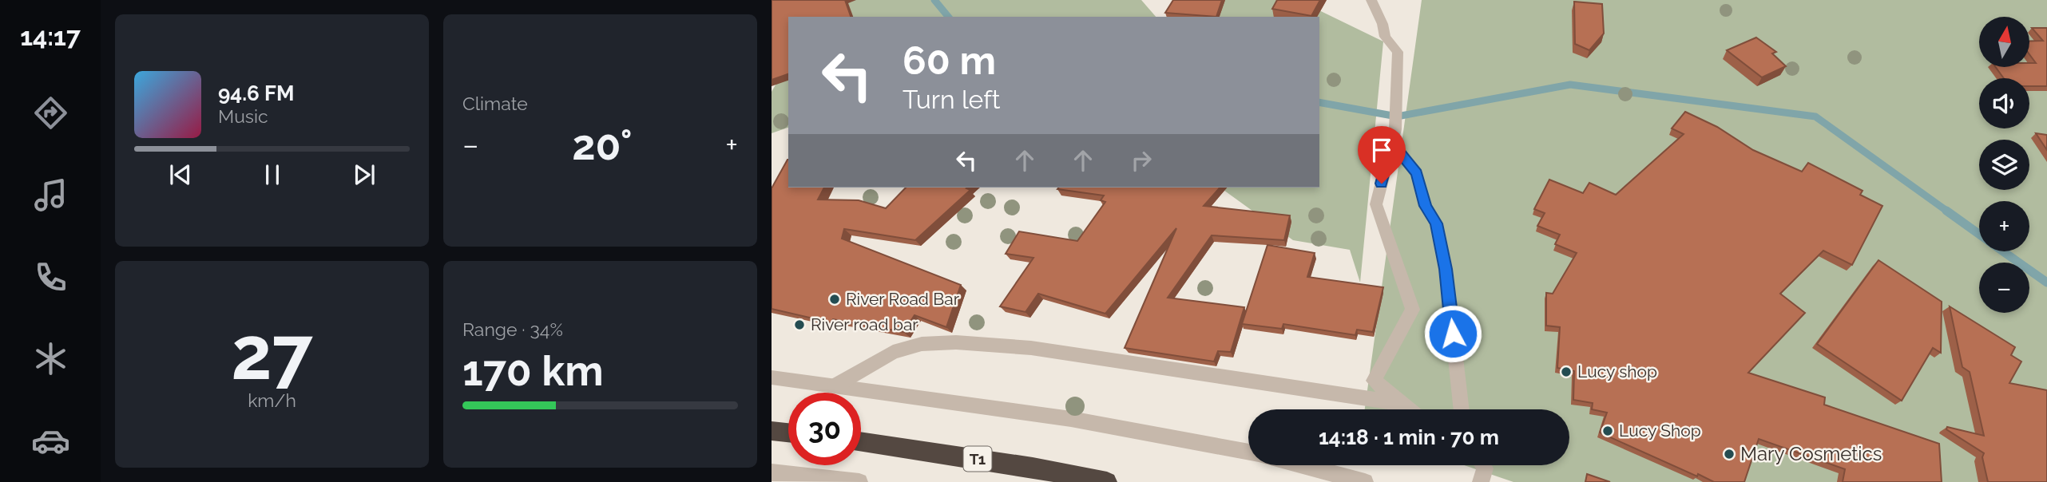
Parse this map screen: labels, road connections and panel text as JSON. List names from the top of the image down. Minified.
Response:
{"streets":{"highway":["T1"]},"places":["River Road Bar","River road bar","Lucy shop","Lucy Shop","Mary Cosmetics"],"north":"top","page":{"tabs":"14:17","tile":["Climate",["27","km/h"],["Range · 34%","170 km"]],"map_buttons":["+","−"],"turn":["60 m","Turn left"],"song":["94.6 FM","Music"],"heat":["−","20°","+"],"limit":"30","trip":"14:18 · 1 min · 70 m"}}
